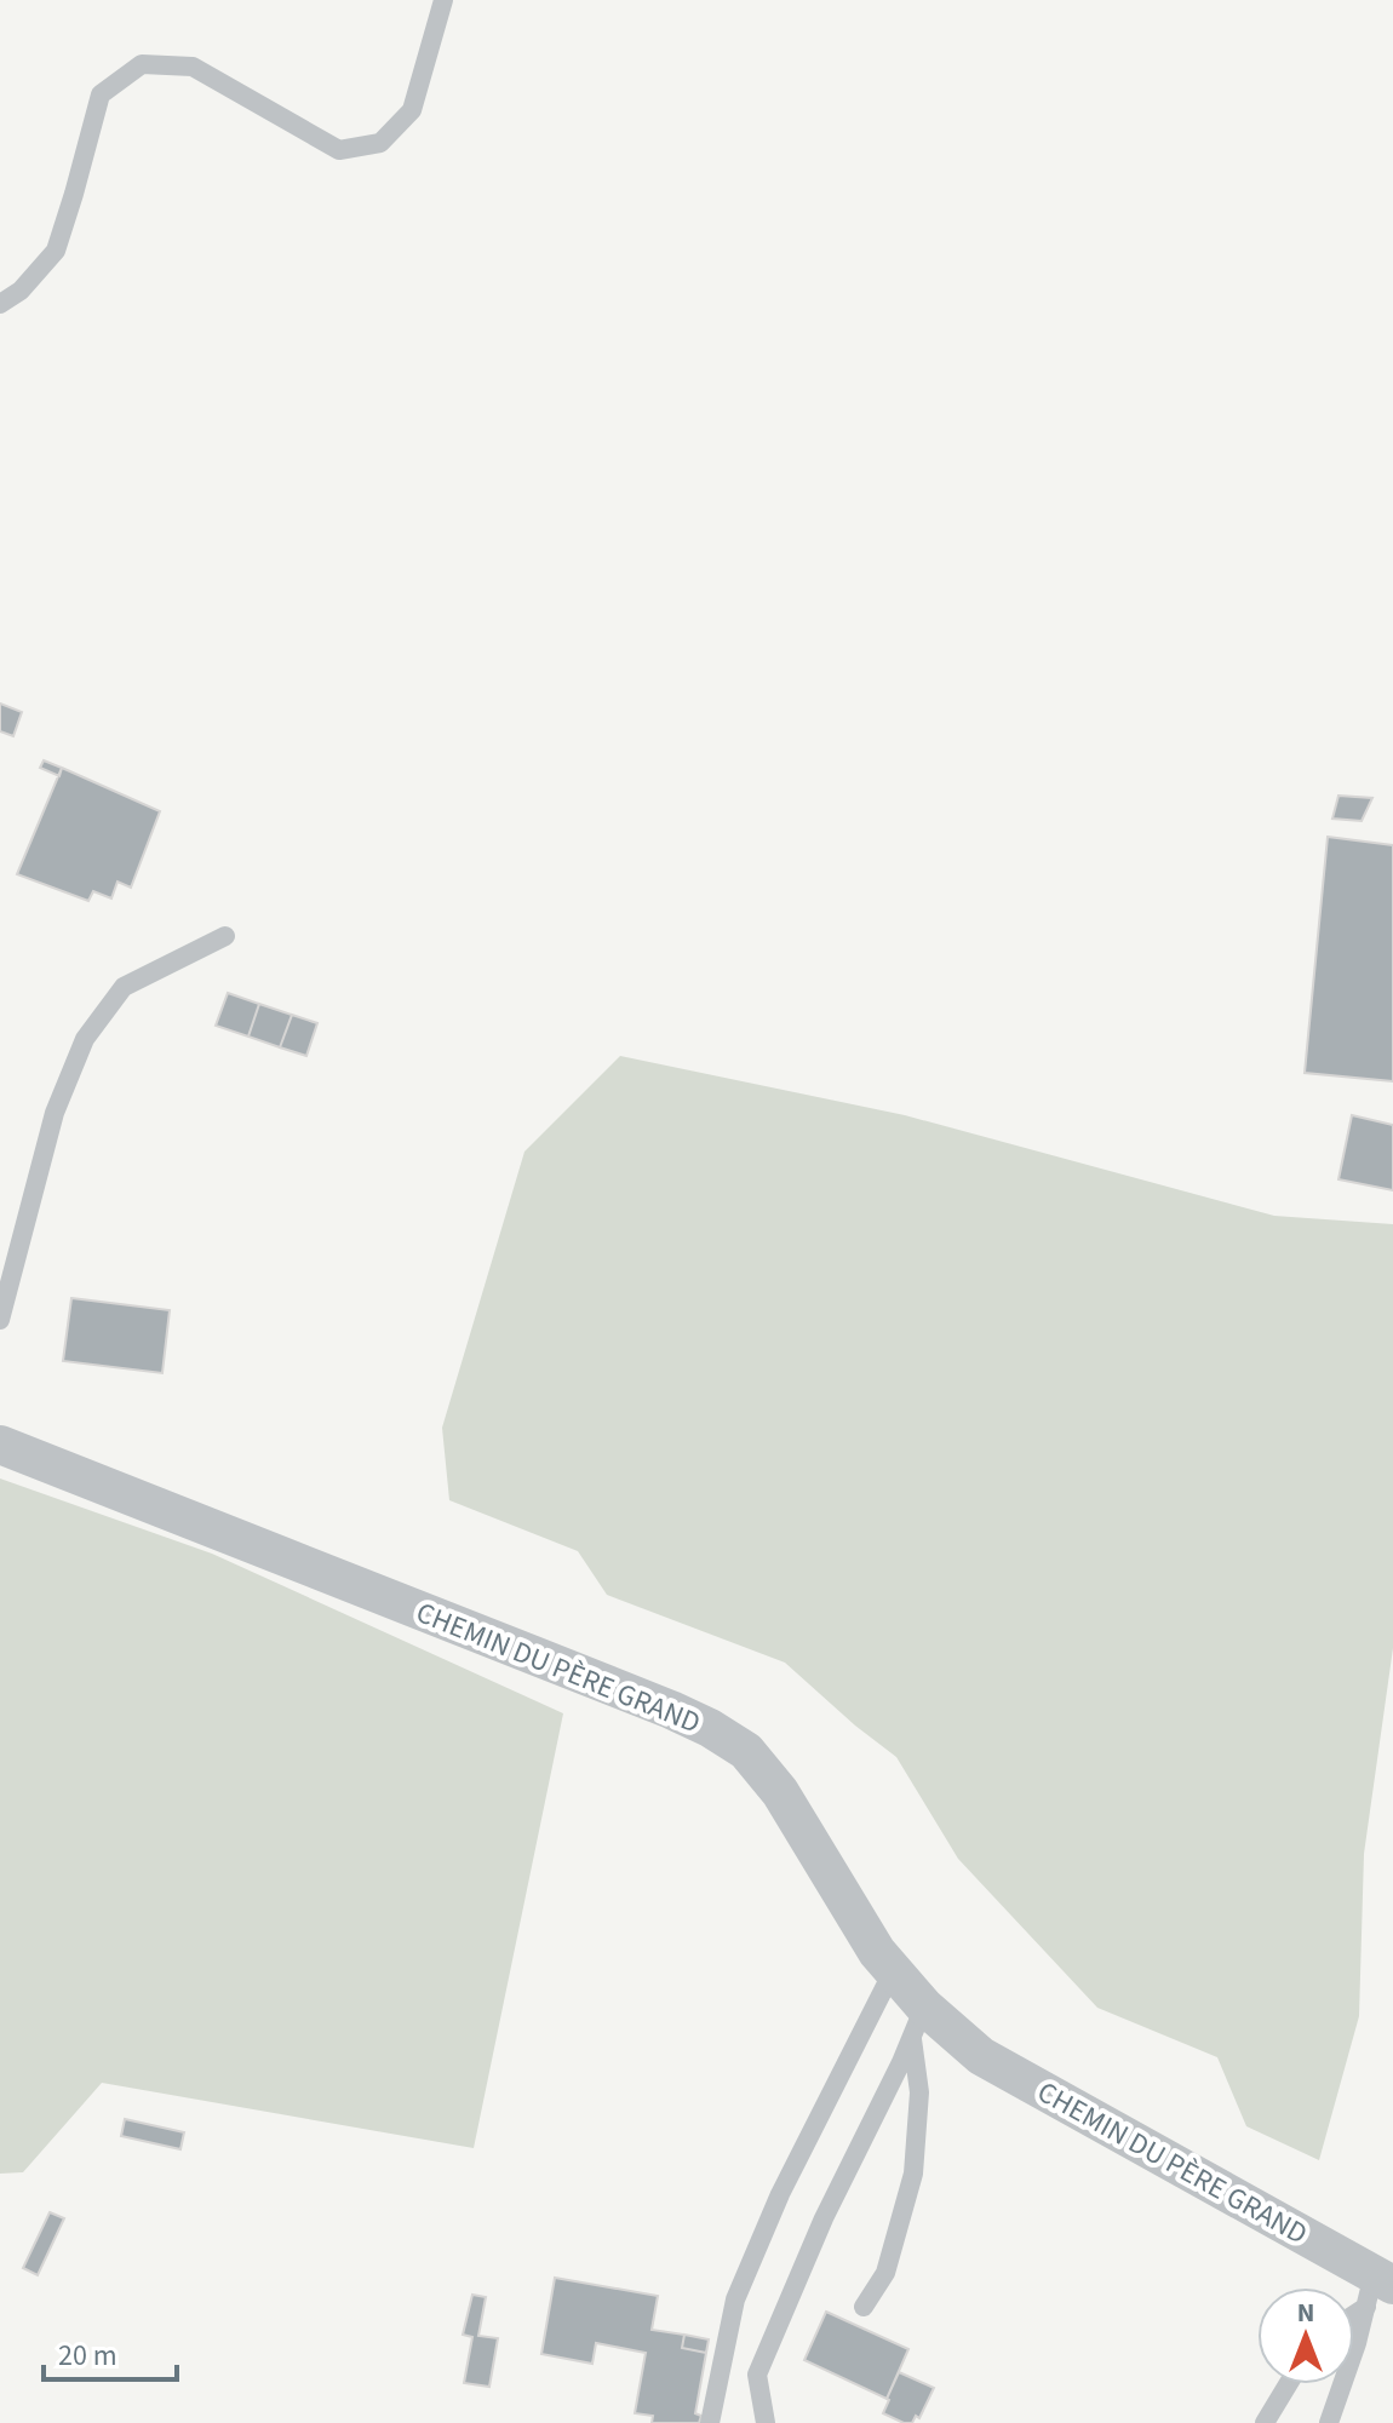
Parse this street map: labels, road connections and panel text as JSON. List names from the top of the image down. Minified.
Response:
{"streets":{"street":["CHEMIN DU PÈRE GRAND"]},"scale_bar":"20 m","north":"top"}
